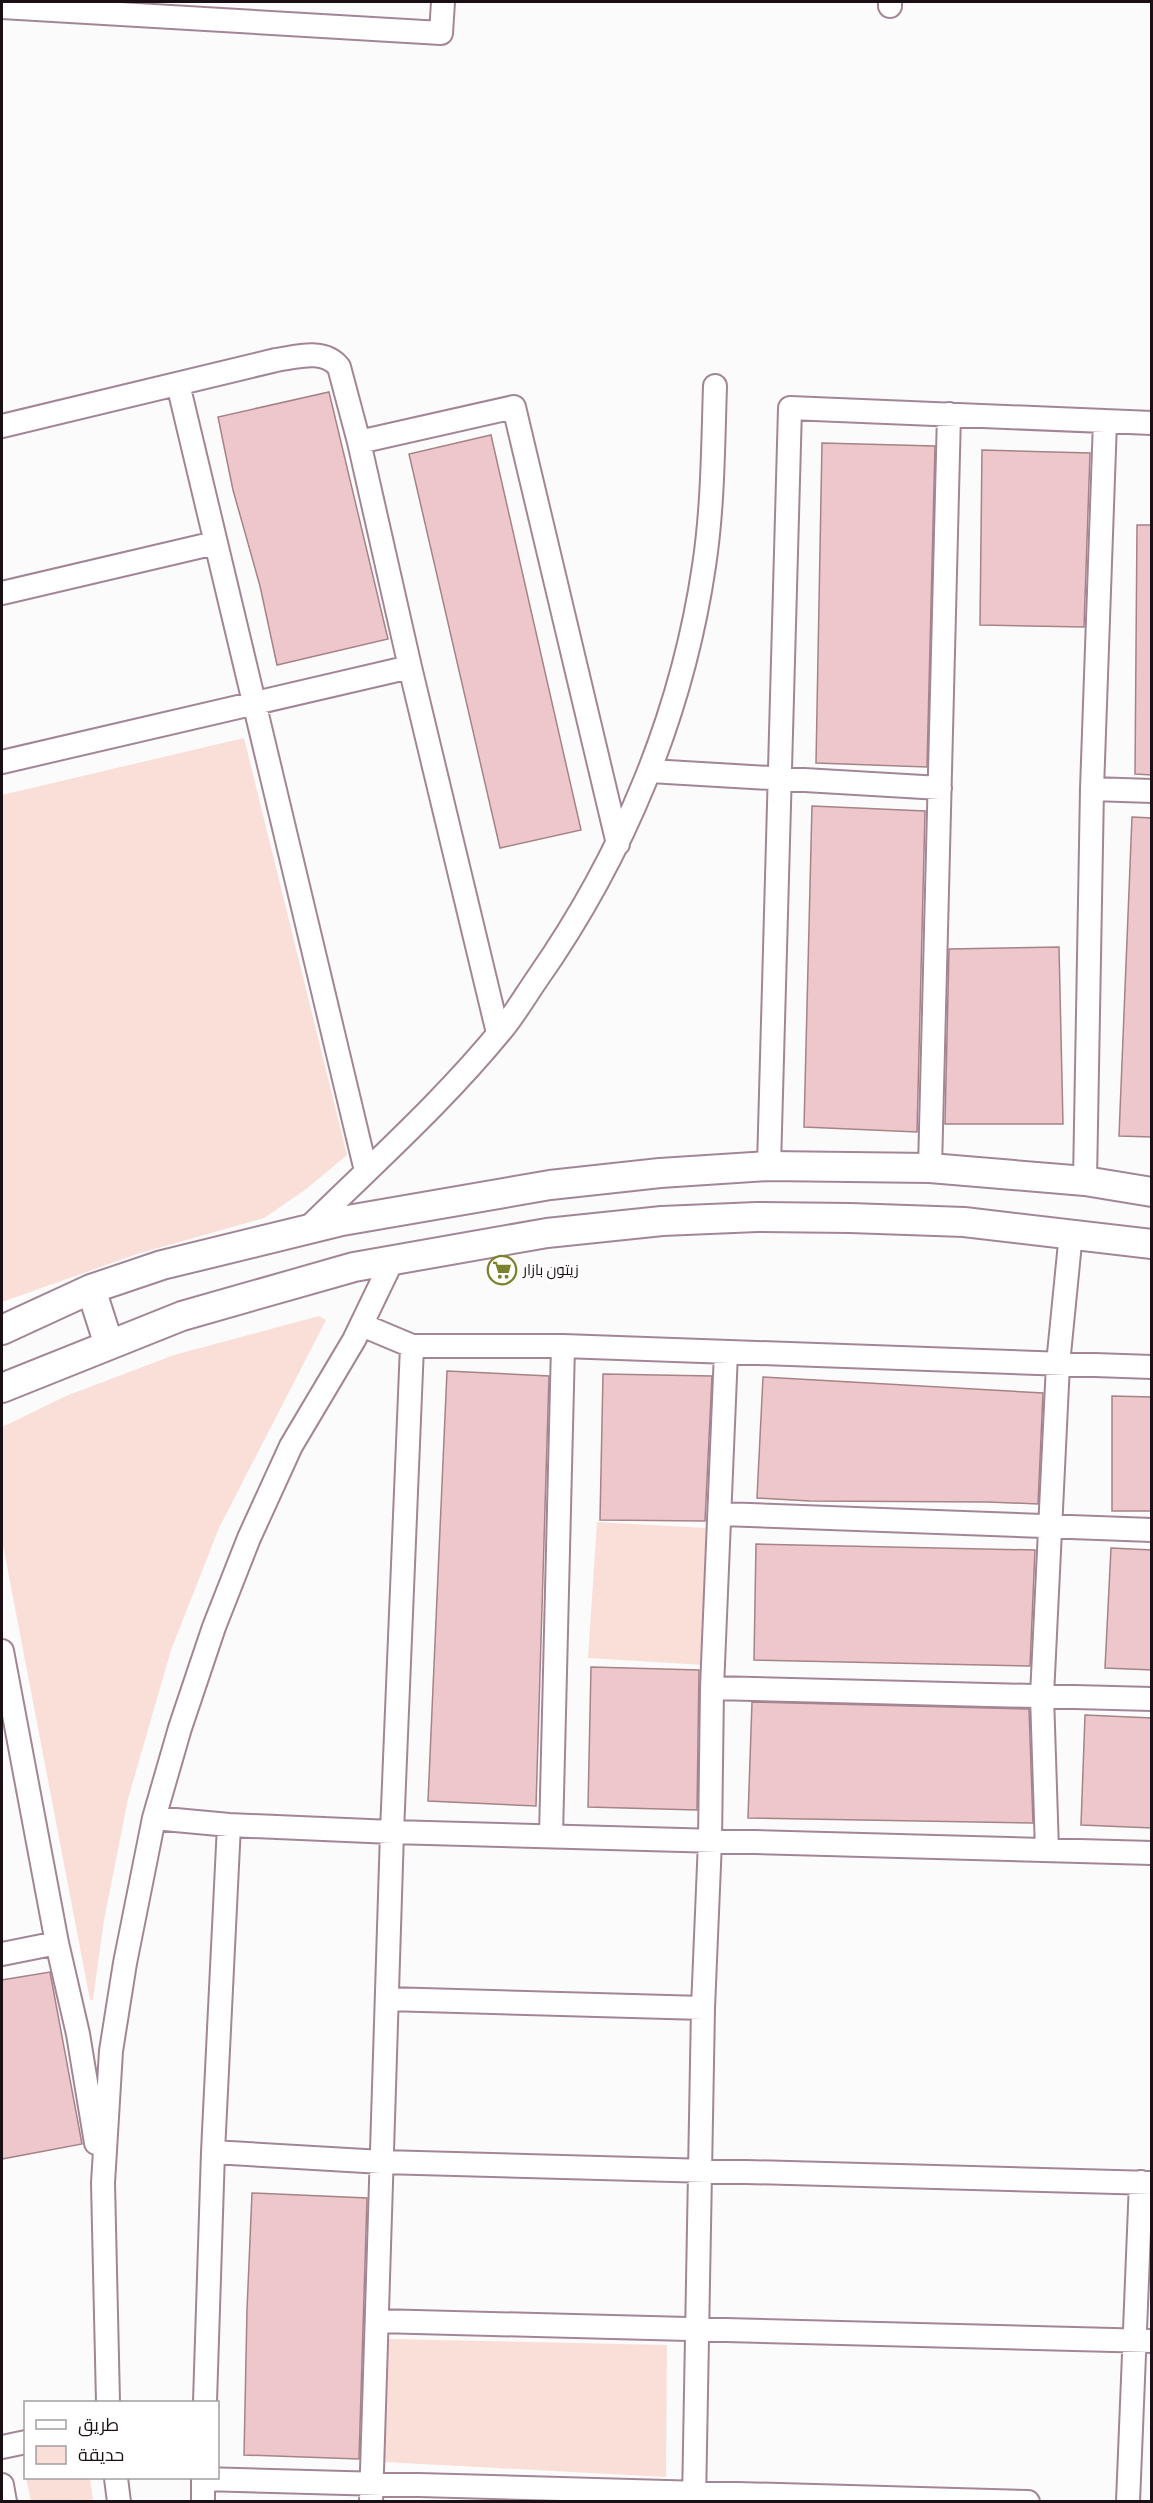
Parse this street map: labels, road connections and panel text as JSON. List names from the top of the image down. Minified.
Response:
{"places":{"supermarket":["زيتون بازار"]},"legend":["طريق","حديقة"]}
